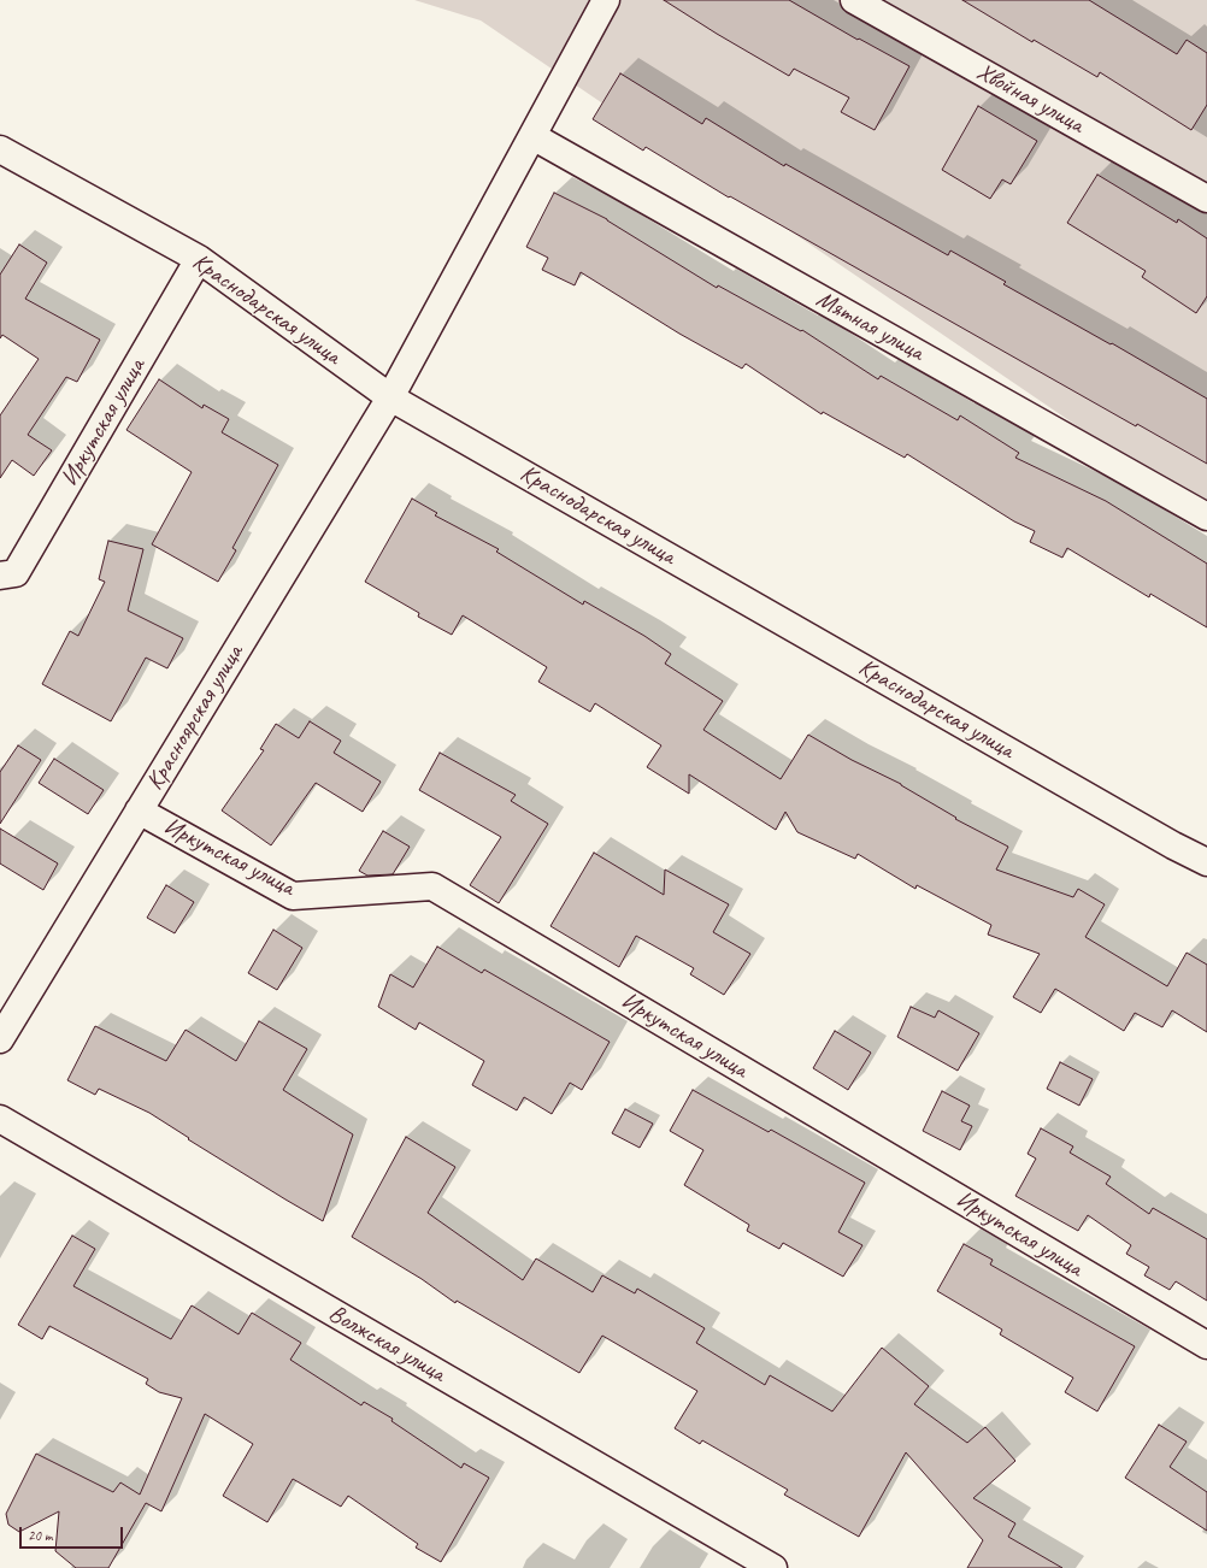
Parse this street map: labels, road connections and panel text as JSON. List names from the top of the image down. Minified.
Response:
{"streets":{"street":["Хвойная улица","Краснодарская улица","Мятная улица","Иркутская улица","Красноярская улица","Волжская улица"]},"crossings":[["Краснодарская улица","Иркутская улица"],["Краснодарская улица","Красноярская улица"],["Мятная улица","Красноярская улица"],["Иркутская улица","Красноярская улица"]],"scale_bar":"20 m"}
